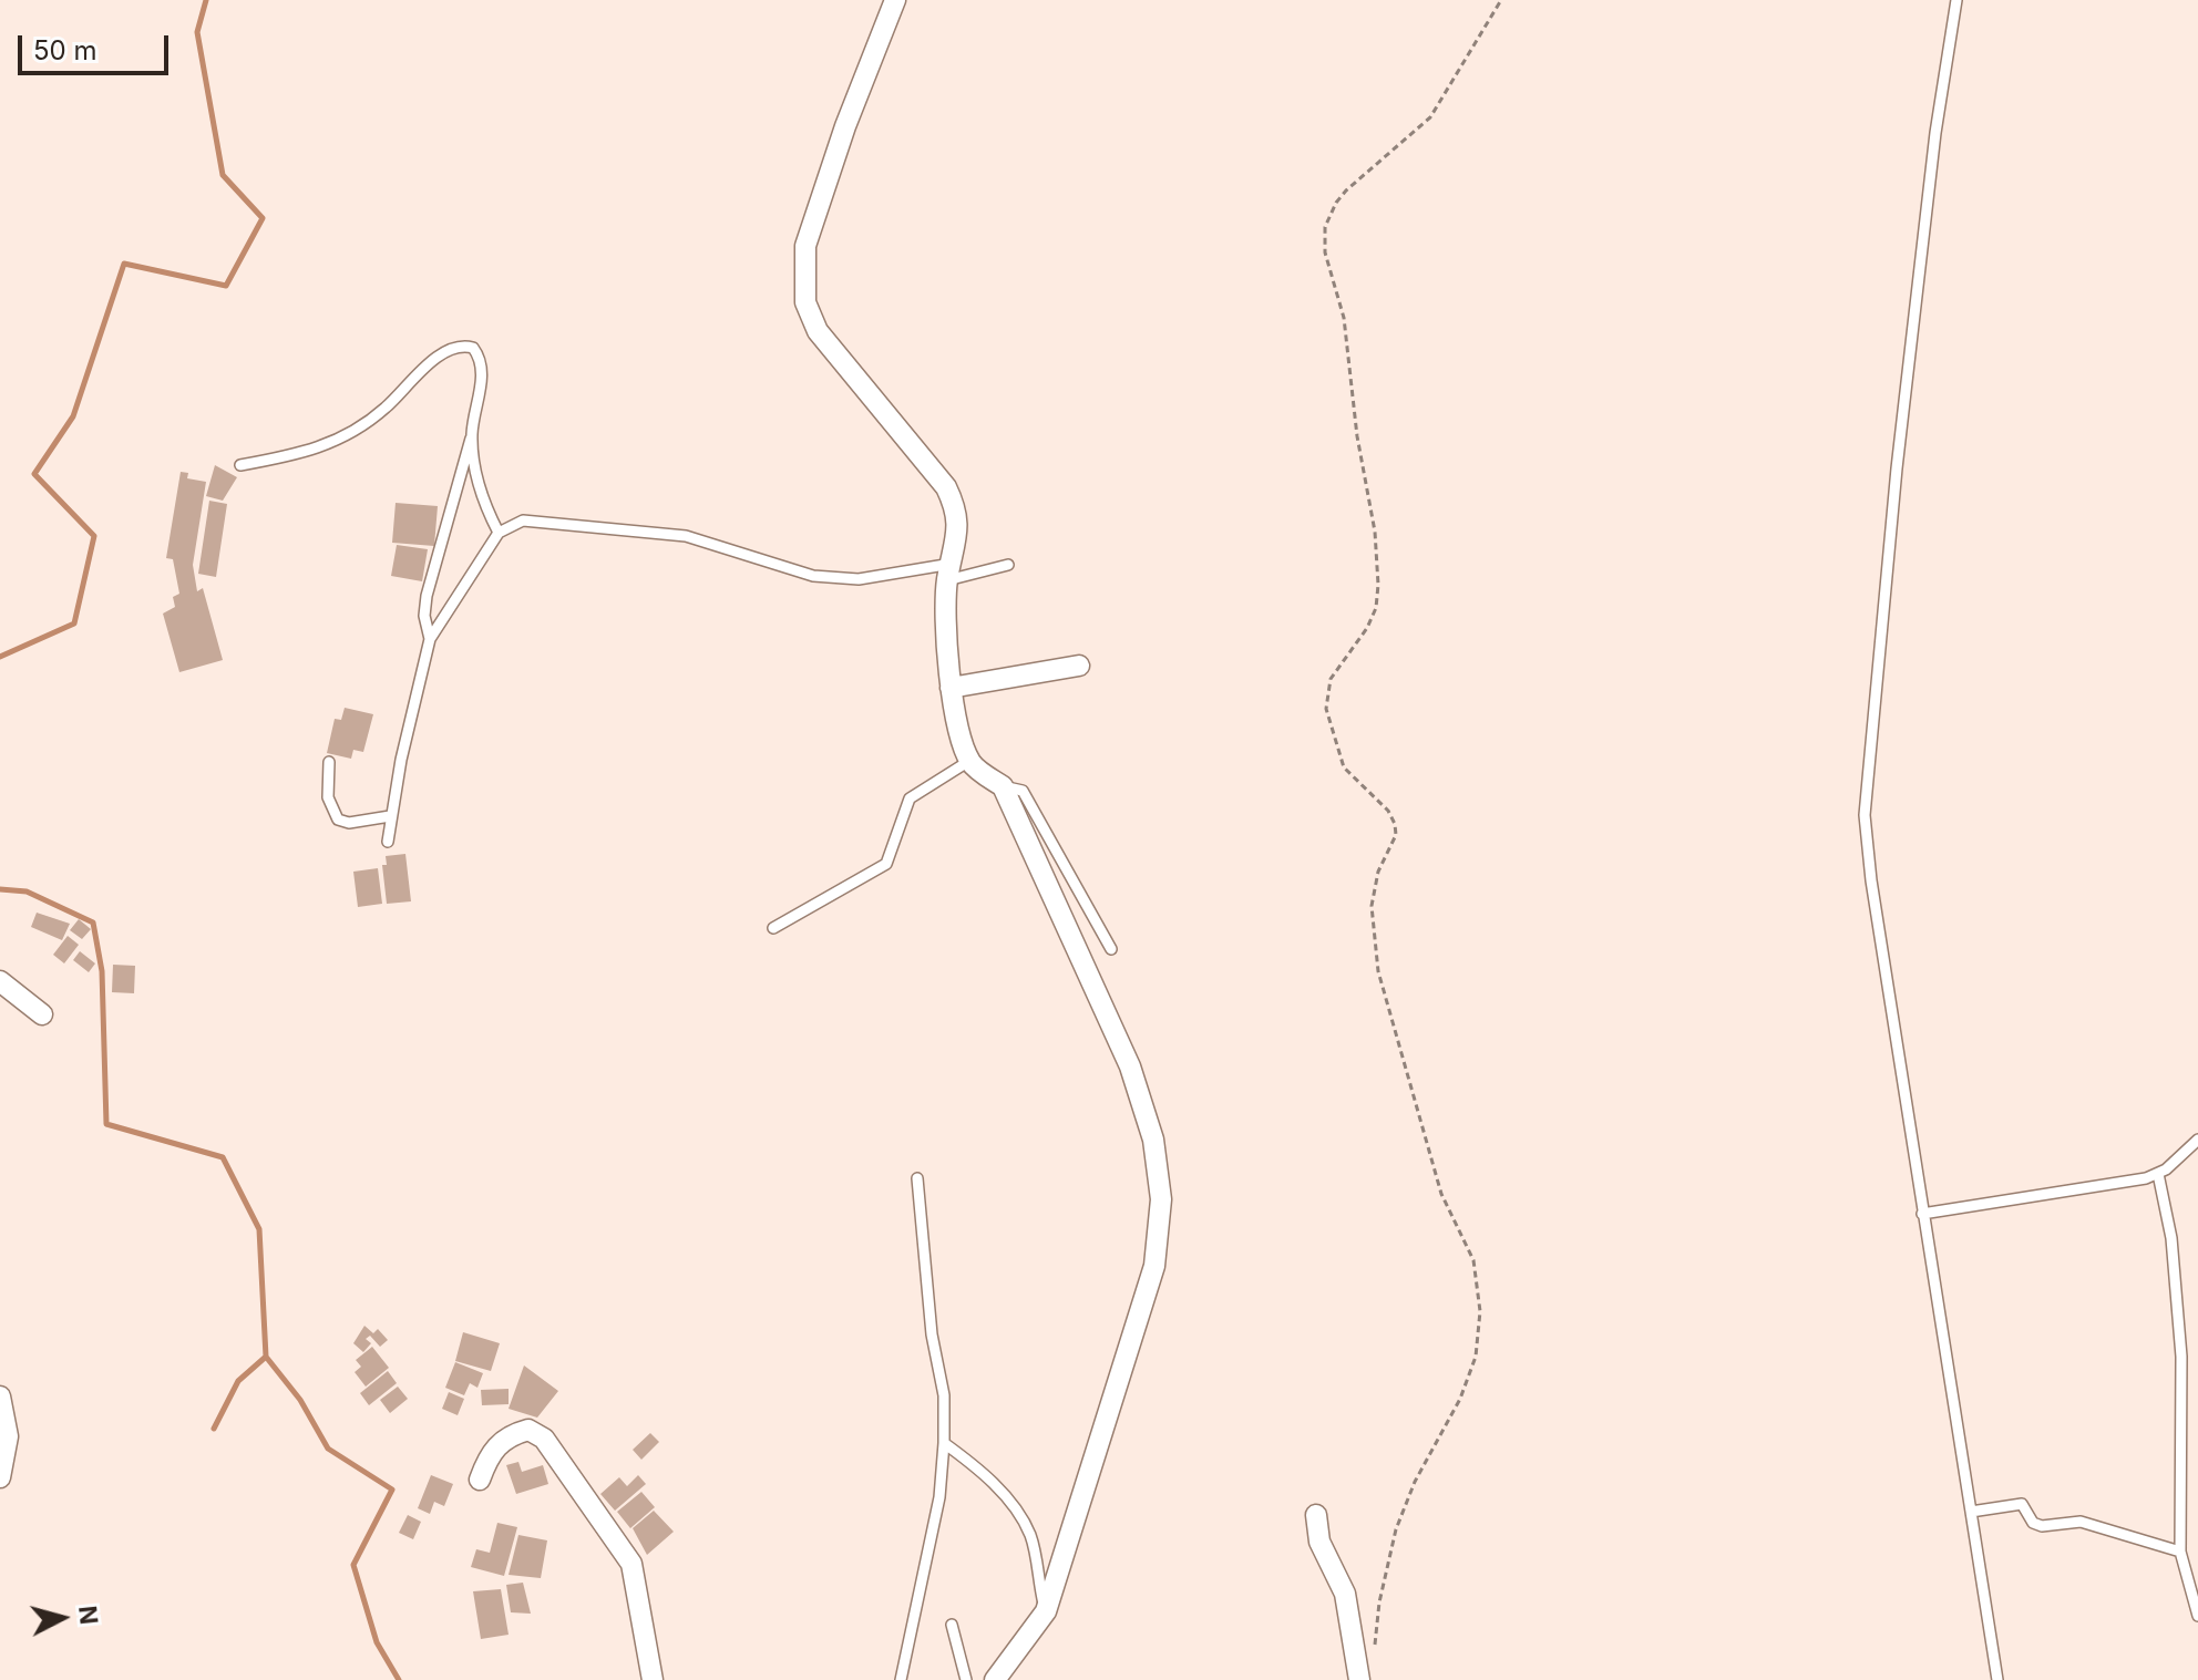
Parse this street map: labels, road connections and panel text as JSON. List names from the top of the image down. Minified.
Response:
{"scale_bar":"50 m","north":"right"}
